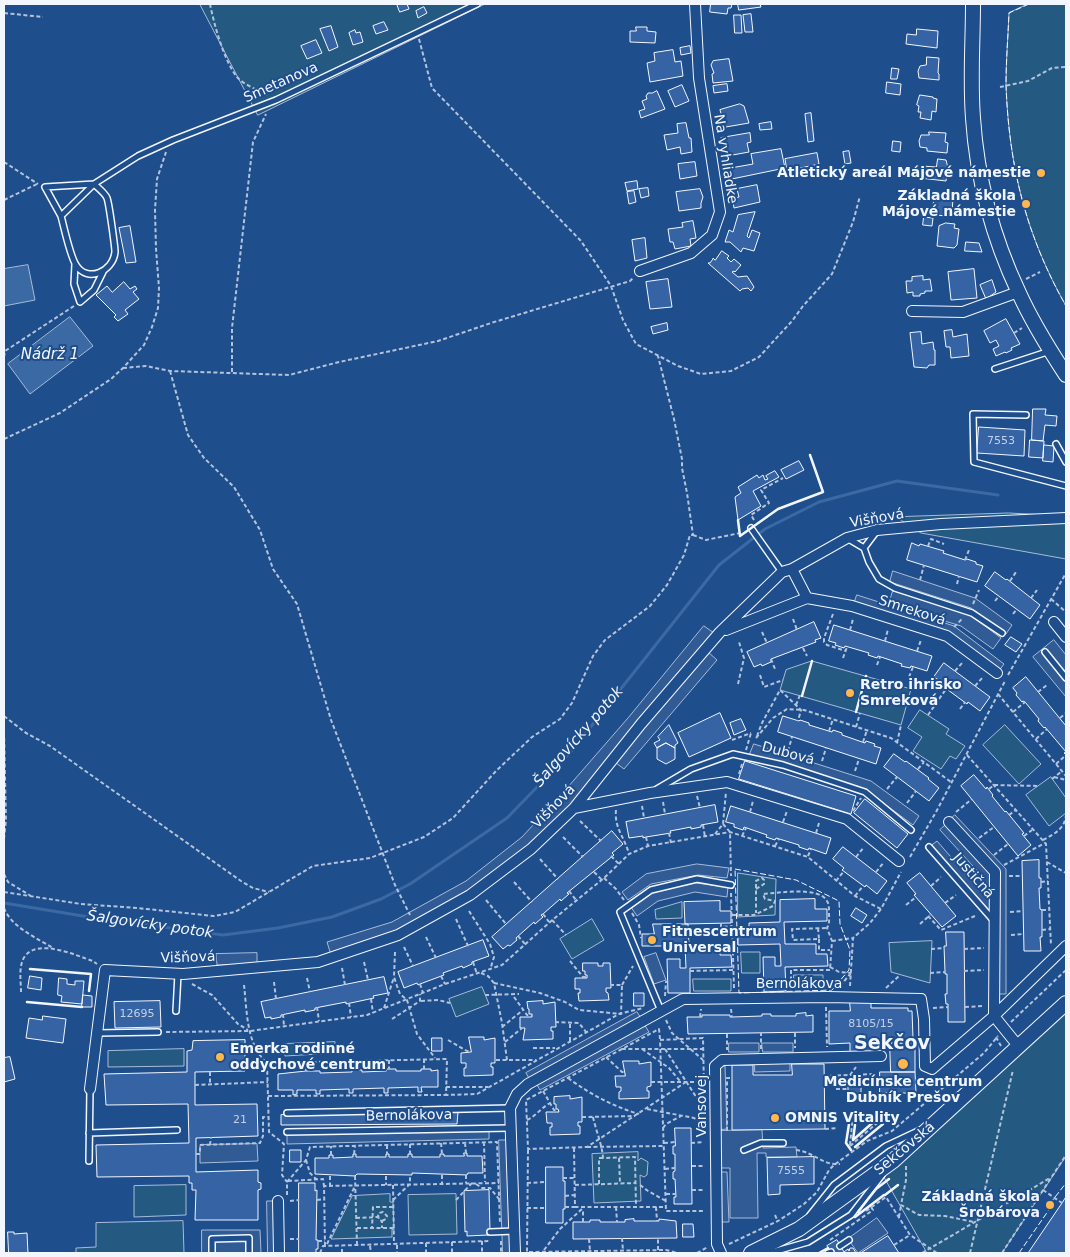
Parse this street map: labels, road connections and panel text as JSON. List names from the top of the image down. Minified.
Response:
{"streets":{"street":["Na vyhliadke","Višňová","Smreková","Dubová","Justičná","Bernolákova","Vansovej","Sekčovská"],"lane":["Smetanova"]},"crossings":[["Višňová","Dubová"],["Justičná","Bernolákova"]],"districts":["Sekčov"],"water":["Nádrž 1","Šalgovícky potok"],"places":["Atletický areál Májové námestie","Základná škola Májové námestie","Retro ihrisko Smreková","Fitnescentrum Universal","Emerka rodinné oddychové centrum","Medicínske centrum Dubník Prešov","OMNIS Vitality","Základná škola Šrobárova"],"house_numbers":["7553","12695","8105/15","21","7555"]}
